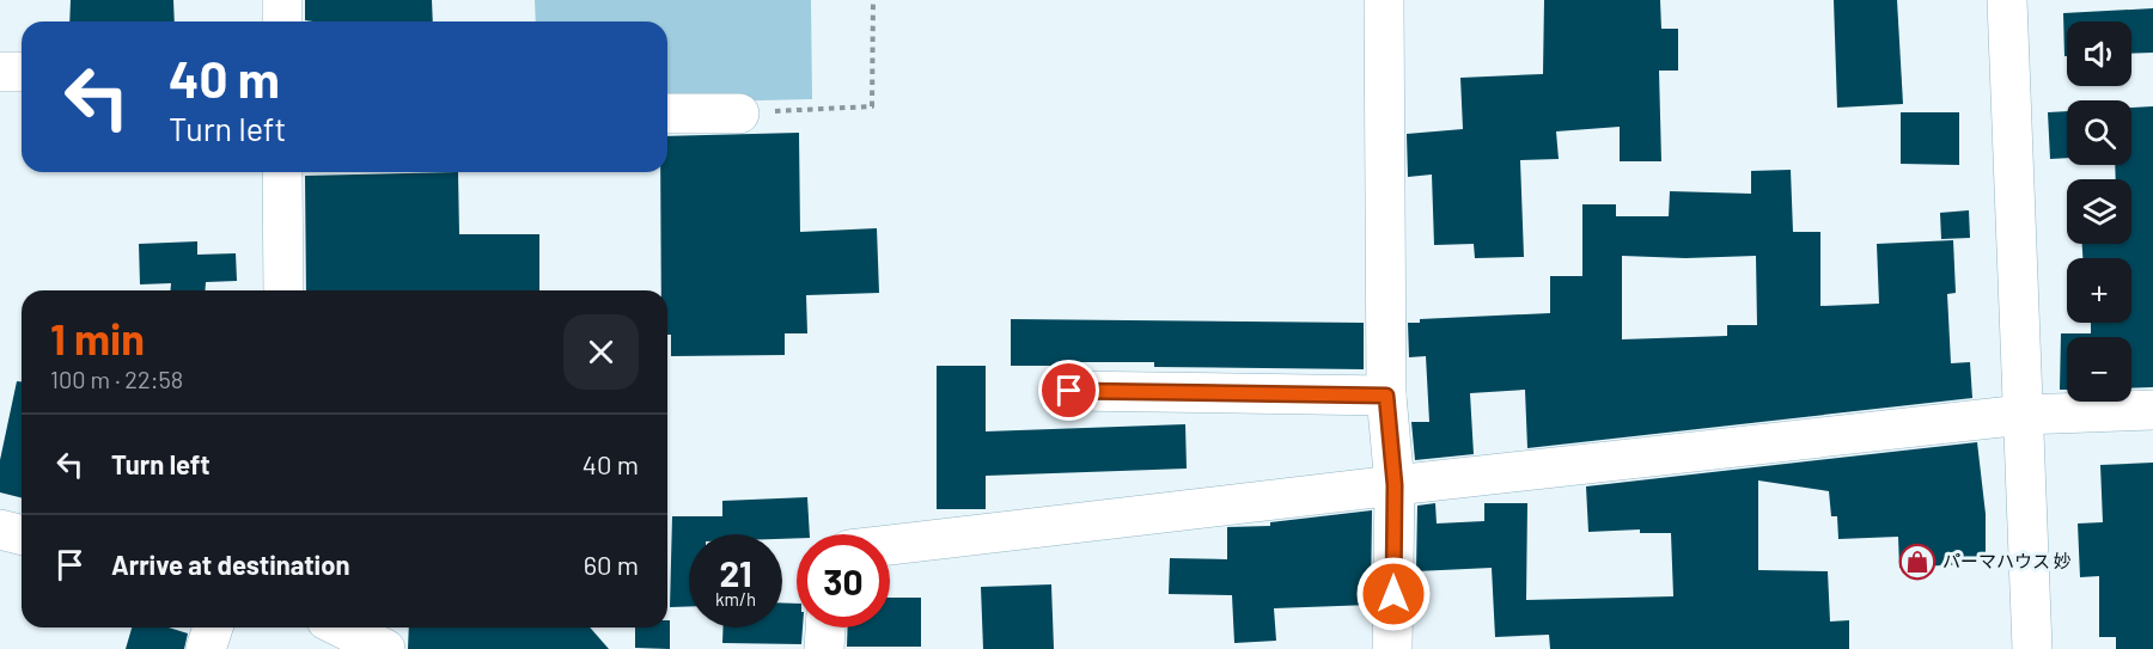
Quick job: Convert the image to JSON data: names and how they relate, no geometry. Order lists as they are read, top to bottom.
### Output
{
  "places": {
    "shop": ["パーマハウス 妙"]
  },
  "page": {
    "map_buttons": ["+", "−"],
    "turn": ["40 m", "Turn left"],
    "heading": ["1 min", "100 m · 22:58"],
    "list": [
      {
        "name": "Turn left",
        "value": "40 m"
      },
      {
        "name": "Arrive at destination",
        "value": "60 m"
      }
    ],
    "speed": "21 km/h",
    "limit": "30"
  }
}
